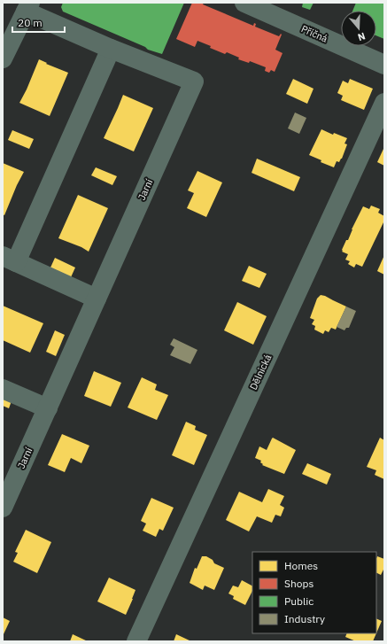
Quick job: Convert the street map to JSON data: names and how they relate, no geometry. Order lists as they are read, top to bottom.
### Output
{
  "streets": {
    "street": ["Příčná", "Jarní", "Dělnická"]
  },
  "legend": [
    "Homes",
    "Shops",
    "Public",
    "Industry"
  ],
  "scale_bar": "20 m",
  "north": "bottom"
}
